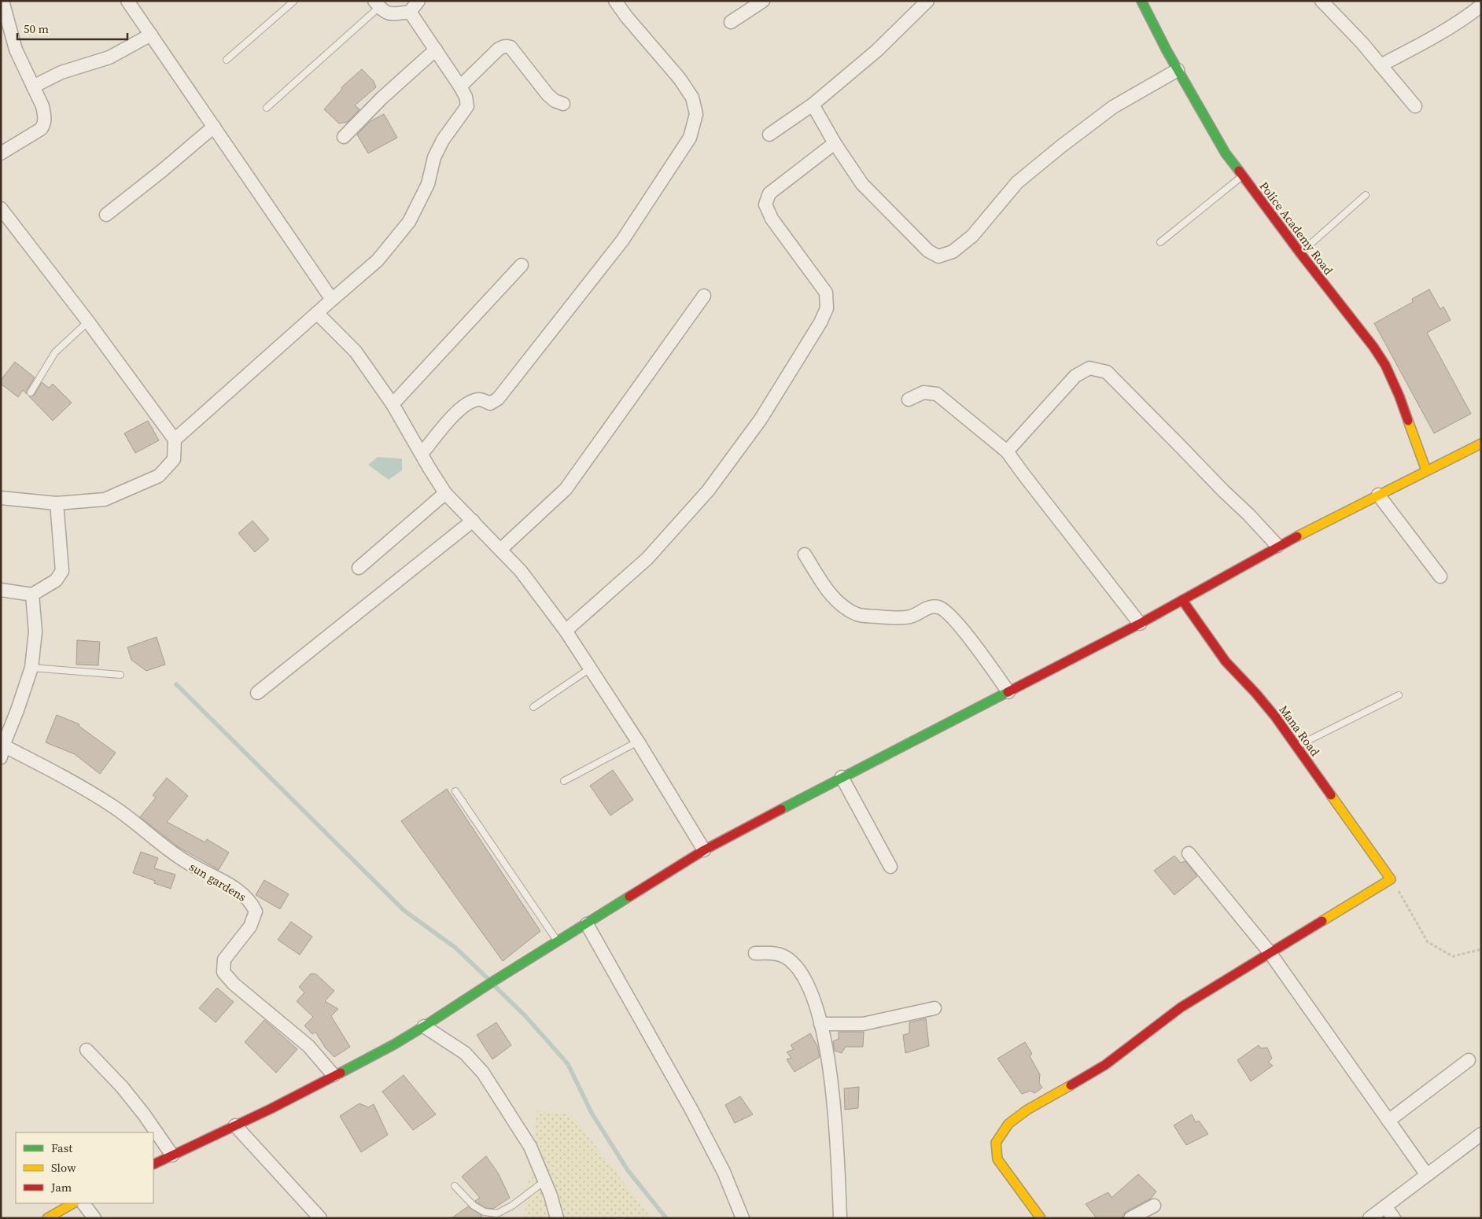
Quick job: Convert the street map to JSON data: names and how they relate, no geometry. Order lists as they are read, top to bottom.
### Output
{
  "streets": {
    "main road": ["Police Academy Road", "Mana Road"],
    "street": ["sun gardens"]
  },
  "legend": ["Fast", "Slow", "Jam"],
  "scale_bar": "50 m"
}
